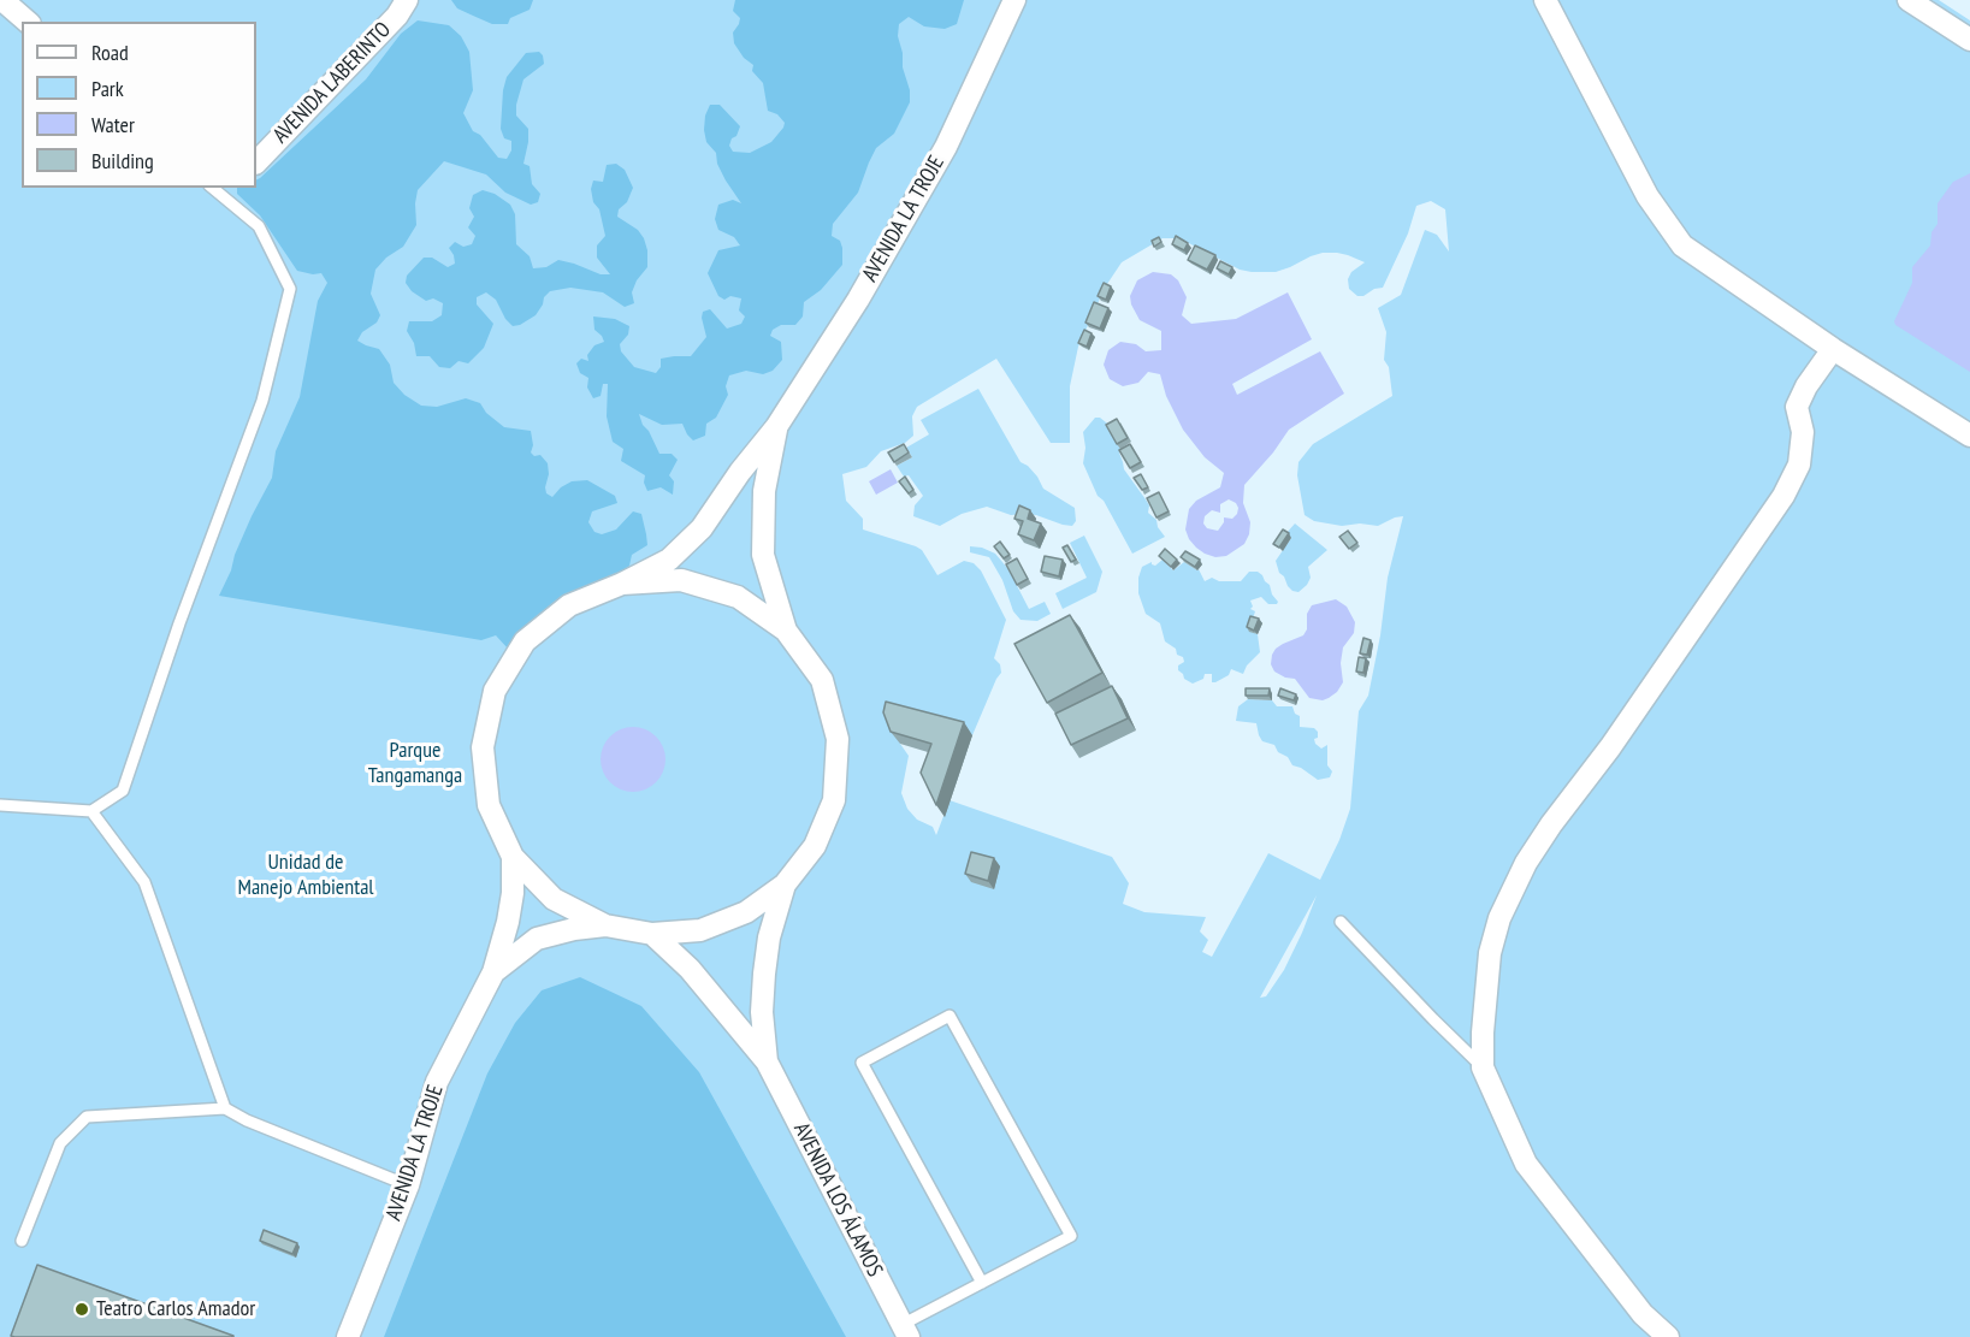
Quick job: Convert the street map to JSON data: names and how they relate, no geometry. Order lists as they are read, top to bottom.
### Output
{
  "streets": {
    "street": ["AVENIDA LABERINTO", "AVENIDA LA TROJE", "AVENIDA LOS ÁLAMOS"]
  },
  "parks": ["Parque Tangamanga", "Unidad de Manejo Ambiental"],
  "places": ["Teatro Carlos Amador"],
  "legend": [
    "Road",
    "Park",
    "Water",
    "Building"
  ]
}
